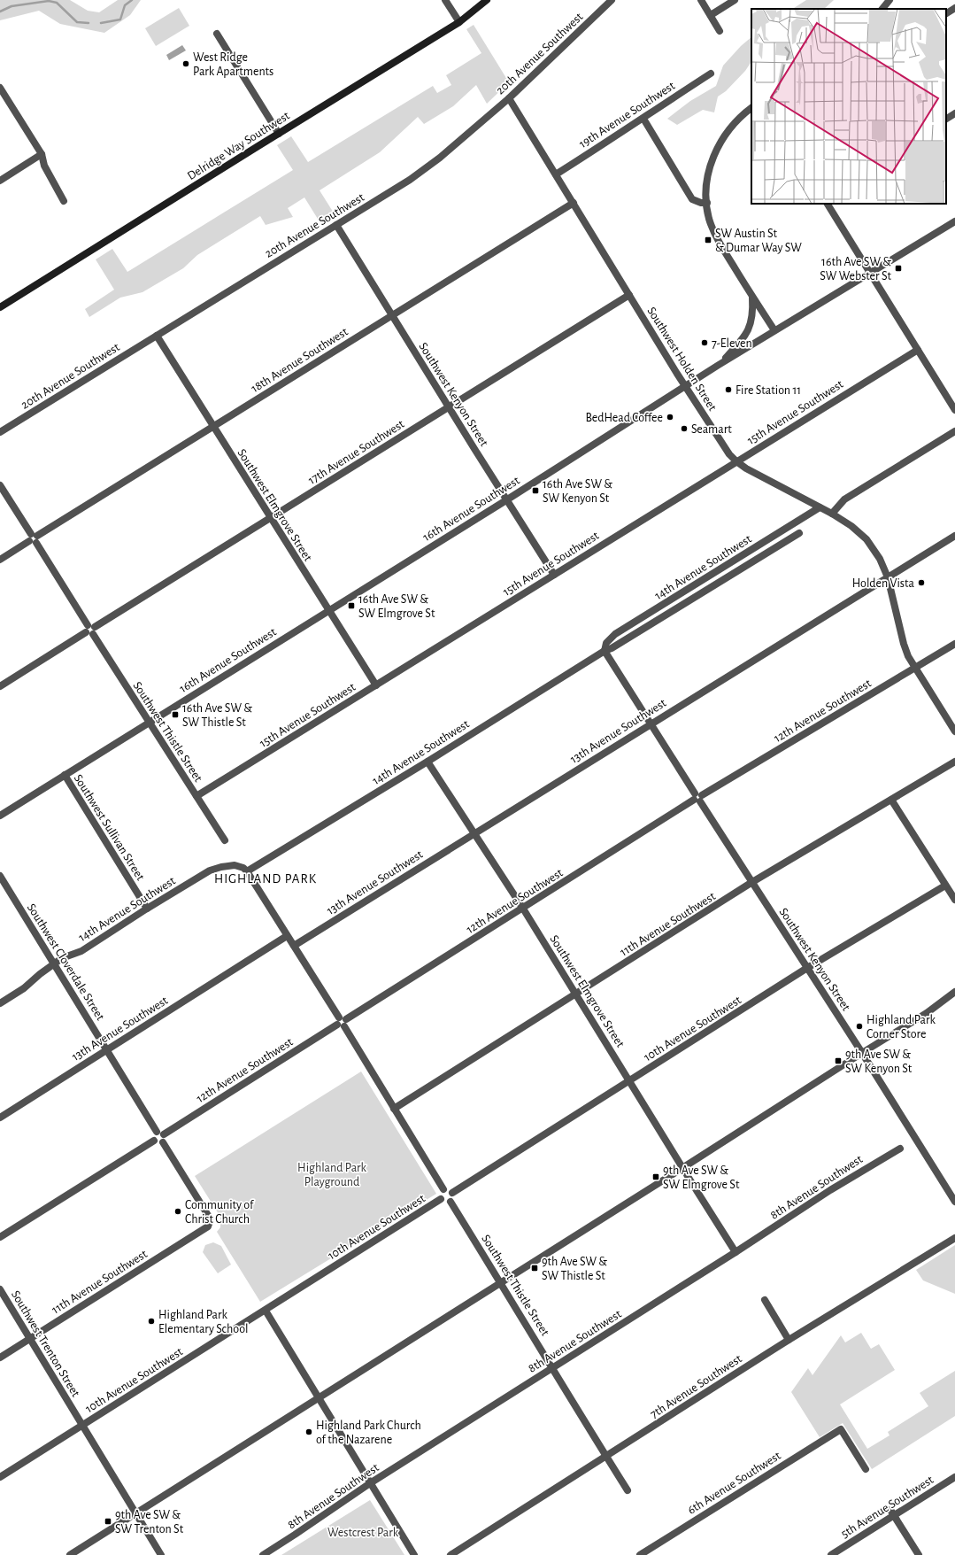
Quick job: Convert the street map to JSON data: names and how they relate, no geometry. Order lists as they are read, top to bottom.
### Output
{
  "streets": {
    "main road": ["Delridge Way Southwest"],
    "street": [
      "20th Avenue Southwest",
      "19th Avenue Southwest",
      "Southwest Holden Street",
      "18th Avenue Southwest",
      "Southwest Kenyon Street",
      "15th Avenue Southwest",
      "17th Avenue Southwest",
      "Southwest Elmgrove Street",
      "16th Avenue Southwest",
      "14th Avenue Southwest",
      "12th Avenue Southwest",
      "13th Avenue Southwest",
      "Southwest Thistle Street",
      "Southwest Sullivan Street",
      "11th Avenue Southwest",
      "Southwest Cloverdale Street",
      "10th Avenue Southwest",
      "8th Avenue Southwest",
      "Southwest Trenton Street",
      "7th Avenue Southwest",
      "6th Avenue Southwest",
      "5th Avenue Southwest"
    ]
  },
  "crossings": [
    ["20th Avenue Southwest", "Southwest Holden Street"],
    ["20th Avenue Southwest", "Southwest Kenyon Street"],
    ["20th Avenue Southwest", "Southwest Elmgrove Street"],
    ["19th Avenue Southwest", "Southwest Holden Street"],
    ["Southwest Holden Street", "18th Avenue Southwest"],
    ["Southwest Holden Street", "15th Avenue Southwest"],
    ["Southwest Holden Street", "17th Avenue Southwest"],
    ["Southwest Holden Street", "16th Avenue Southwest"],
    ["Southwest Holden Street", "14th Avenue Southwest"],
    ["Southwest Holden Street", "12th Avenue Southwest"],
    ["Southwest Holden Street", "13th Avenue Southwest"],
    ["18th Avenue Southwest", "Southwest Kenyon Street"],
    ["18th Avenue Southwest", "Southwest Elmgrove Street"],
    ["18th Avenue Southwest", "Southwest Thistle Street"],
    ["Southwest Kenyon Street", "15th Avenue Southwest"],
    ["Southwest Kenyon Street", "17th Avenue Southwest"],
    ["Southwest Kenyon Street", "16th Avenue Southwest"],
    ["Southwest Kenyon Street", "14th Avenue Southwest"],
    ["Southwest Kenyon Street", "12th Avenue Southwest"],
    ["Southwest Kenyon Street", "13th Avenue Southwest"],
    ["Southwest Kenyon Street", "11th Avenue Southwest"],
    ["Southwest Kenyon Street", "10th Avenue Southwest"],
    ["15th Avenue Southwest", "Southwest Elmgrove Street"],
    ["15th Avenue Southwest", "Southwest Thistle Street"],
    ["17th Avenue Southwest", "Southwest Elmgrove Street"],
    ["17th Avenue Southwest", "Southwest Thistle Street"],
    ["Southwest Elmgrove Street", "16th Avenue Southwest"],
    ["Southwest Elmgrove Street", "14th Avenue Southwest"],
    ["Southwest Elmgrove Street", "12th Avenue Southwest"],
    ["Southwest Elmgrove Street", "13th Avenue Southwest"],
    ["Southwest Elmgrove Street", "11th Avenue Southwest"],
    ["Southwest Elmgrove Street", "10th Avenue Southwest"],
    ["Southwest Elmgrove Street", "8th Avenue Southwest"],
    ["16th Avenue Southwest", "Southwest Thistle Street"],
    ["16th Avenue Southwest", "Southwest Sullivan Street"],
    ["14th Avenue Southwest", "Southwest Sullivan Street"],
    ["14th Avenue Southwest", "Southwest Cloverdale Street"],
    ["12th Avenue Southwest", "11th Avenue Southwest"],
    ["12th Avenue Southwest", "Southwest Cloverdale Street"],
    ["13th Avenue Southwest", "Southwest Cloverdale Street"],
    ["Southwest Thistle Street", "10th Avenue Southwest"],
    ["Southwest Thistle Street", "8th Avenue Southwest"],
    ["Southwest Thistle Street", "7th Avenue Southwest"],
    ["11th Avenue Southwest", "Southwest Cloverdale Street"],
    ["11th Avenue Southwest", "Southwest Trenton Street"],
    ["10th Avenue Southwest", "Southwest Trenton Street"]
  ],
  "districts": ["HIGHLAND PARK"],
  "parks": ["Highland Park Playground", "Westcrest Park"],
  "places": {
    "other": [
      "West Ridge Park Apartments",
      "7-Eleven",
      "Fire Station 11",
      "BedHead Coffee",
      "Seamart",
      "Holden Vista",
      "Highland Park Corner Store",
      "Community of Christ Church",
      "Highland Park Elementary School",
      "Highland Park Church of the Nazarene"
    ],
    "transit": [
      "SW Austin St & Dumar Way SW",
      "16th Ave SW & SW Webster St",
      "16th Ave SW & SW Kenyon St",
      "16th Ave SW & SW Elmgrove St",
      "16th Ave SW & SW Thistle St",
      "9th Ave SW & SW Kenyon St",
      "9th Ave SW & SW Elmgrove St",
      "9th Ave SW & SW Thistle St",
      "9th Ave SW & SW Trenton St"
    ]
  }
}
